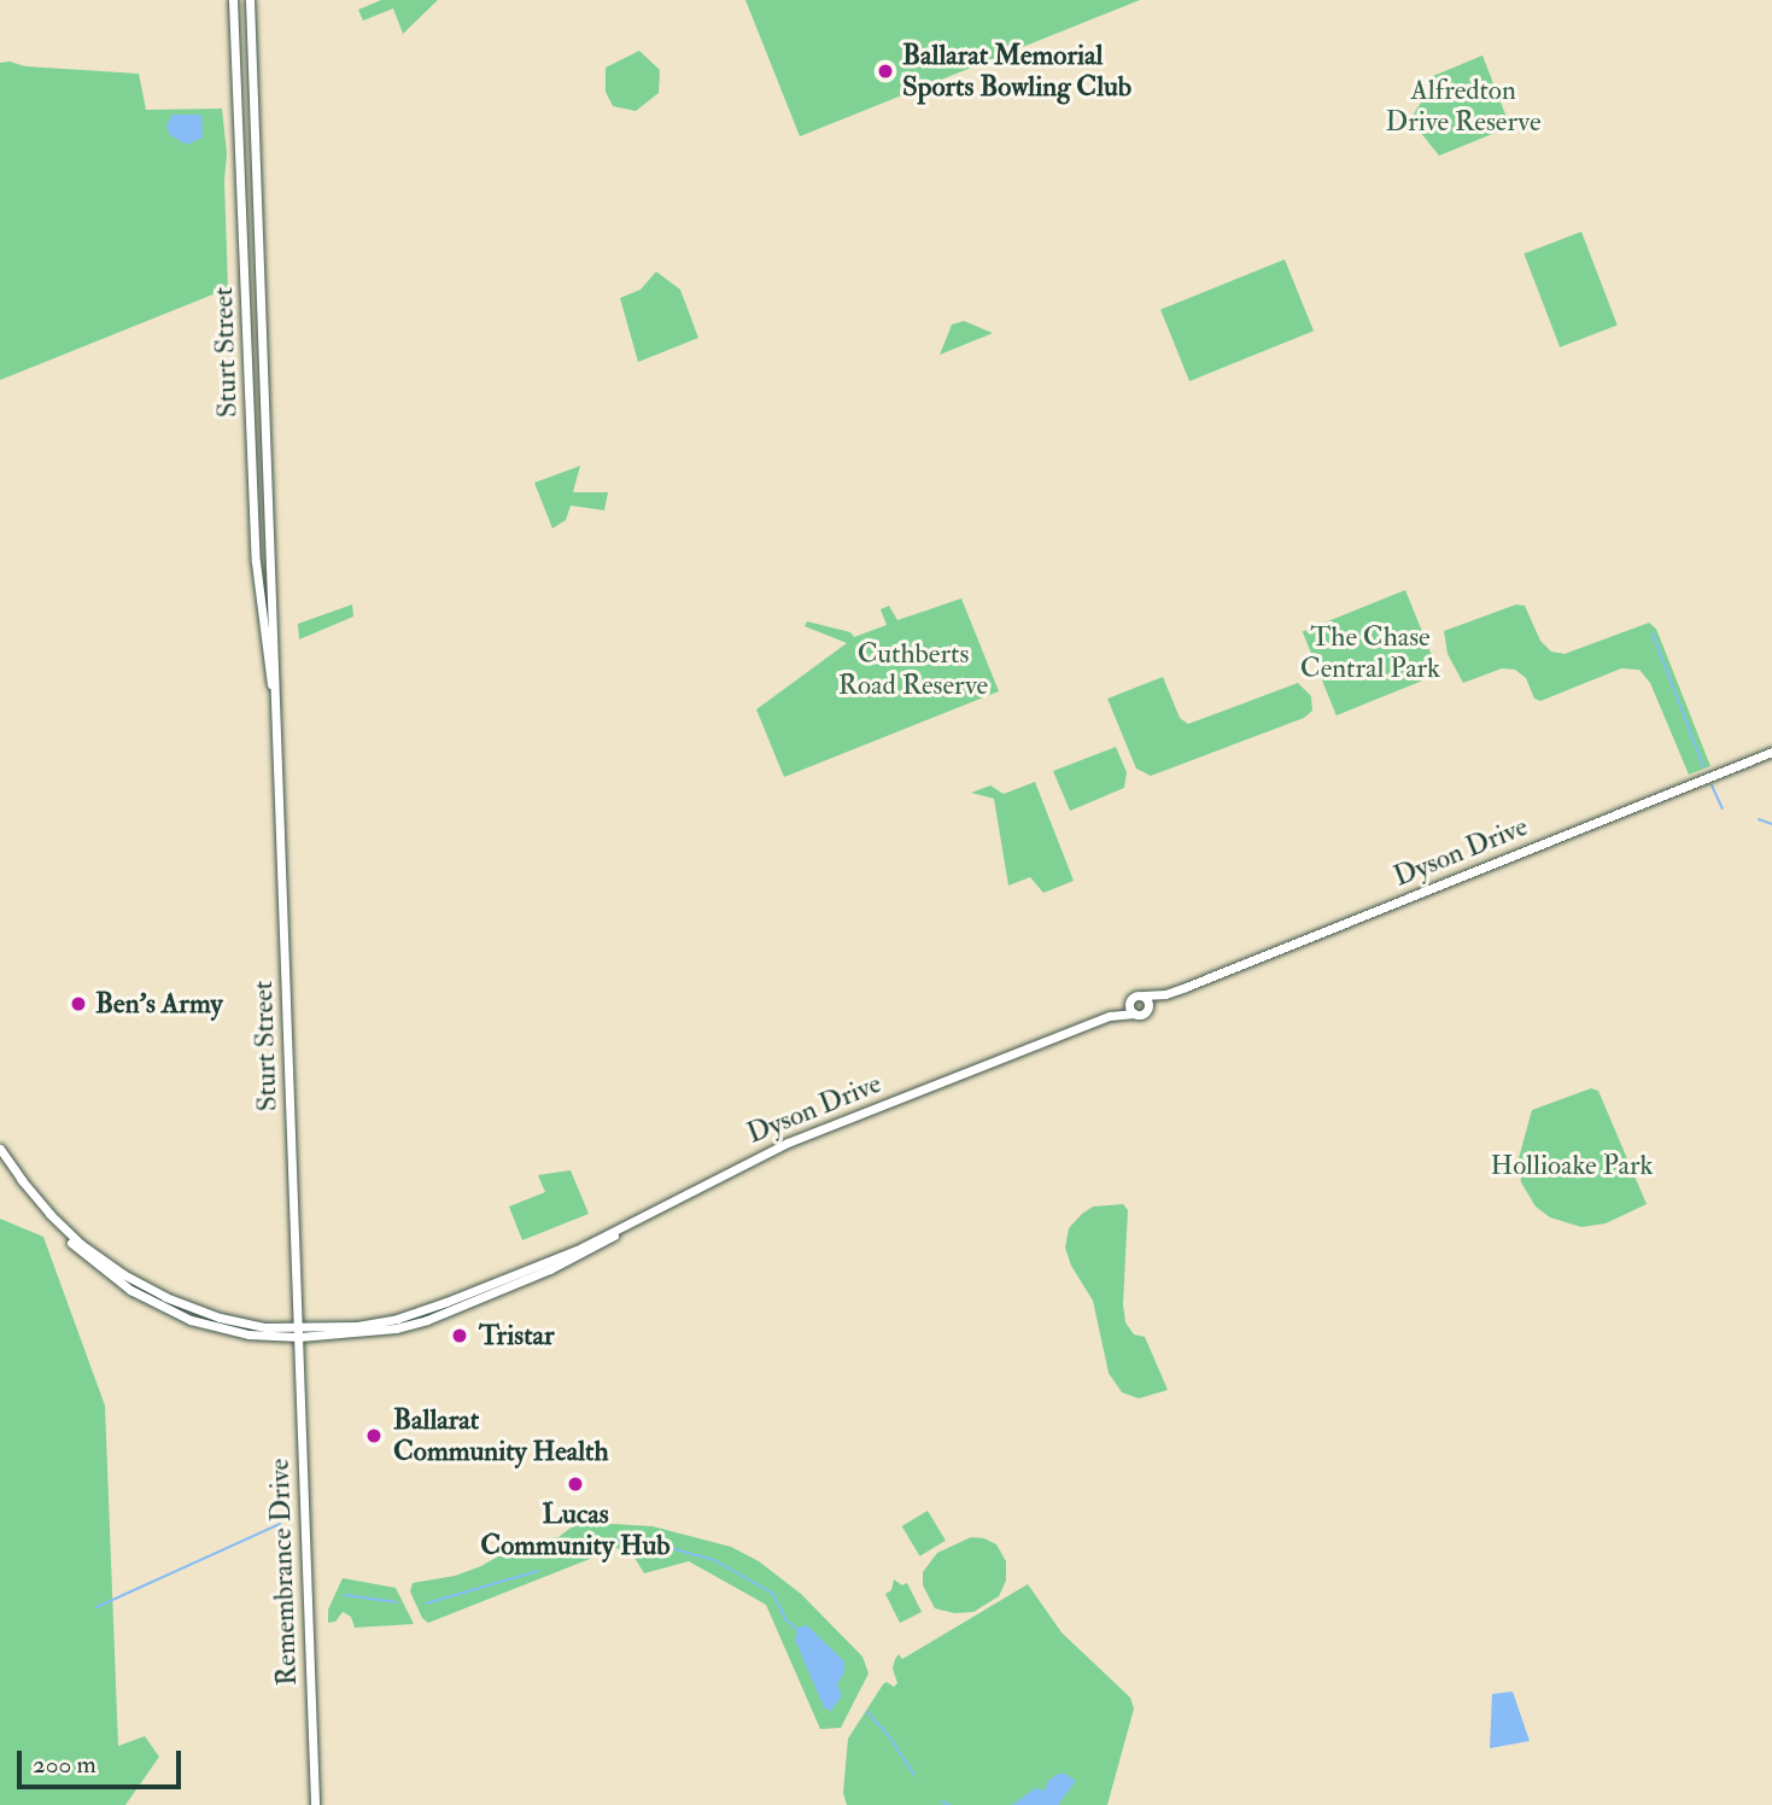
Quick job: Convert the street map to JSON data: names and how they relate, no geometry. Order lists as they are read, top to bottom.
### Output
{
  "streets": {
    "main road": ["Sturt Street", "Dyson Drive", "Remembrance Drive"]
  },
  "crossings": [
    ["Sturt Street", "Dyson Drive"],
    ["Sturt Street", "Remembrance Drive"],
    ["Dyson Drive", "Remembrance Drive"]
  ],
  "parks": [
    "Alfredton Drive Reserve",
    "The Chase Central Park",
    "Cuthberts Road Reserve",
    "Hollioake Park"
  ],
  "places": [
    "Ballarat Memorial Sports Bowling Club",
    "Ben's Army",
    "Tristar",
    "Ballarat Community Health",
    "Lucas Community Hub"
  ],
  "scale_bar": "200 m"
}
